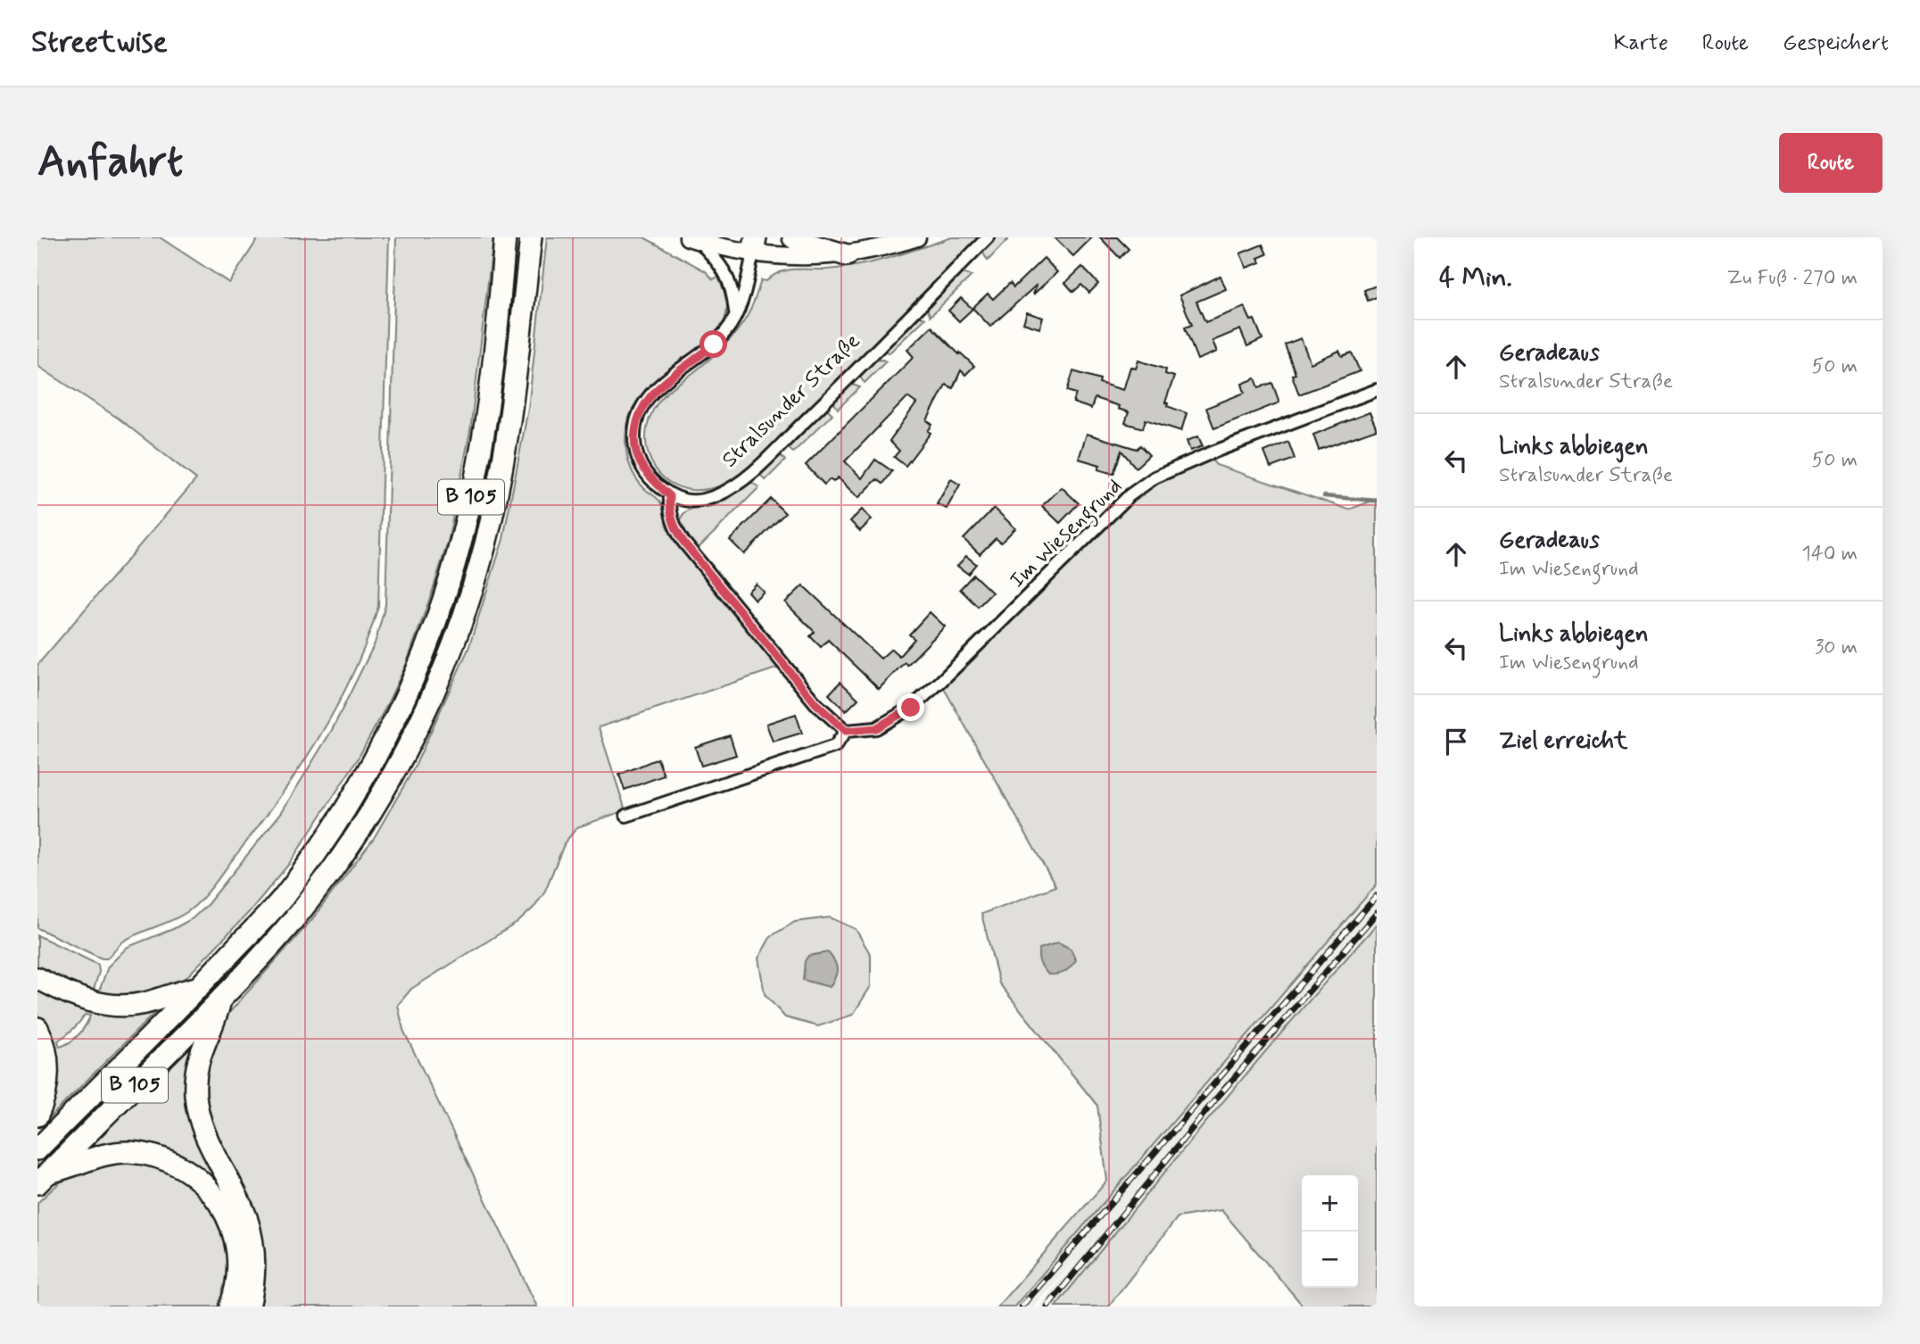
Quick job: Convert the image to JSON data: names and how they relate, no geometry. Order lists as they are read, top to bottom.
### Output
{
  "streets": {
    "highway": ["B 105"],
    "street": ["Stralsunder Straße", "Im Wiesengrund"]
  },
  "page": {
    "header": "Streetwise",
    "nav": ["Karte", "Route", "Gespeichert"],
    "buttons": "Route",
    "title": "Anfahrt",
    "heading": ["4 Min.", "Zu Fuß · 270 m"],
    "list": [
      ["Geradeaus", "Stralsunder Straße", "50 m"],
      ["Links abbiegen", "Stralsunder Straße", "50 m"],
      ["Geradeaus", "Im Wiesengrund", "140 m"],
      ["Links abbiegen", "Im Wiesengrund", "30 m"],
      "Ziel erreicht"
    ],
    "map_buttons": ["+", "−"]
  }
}
